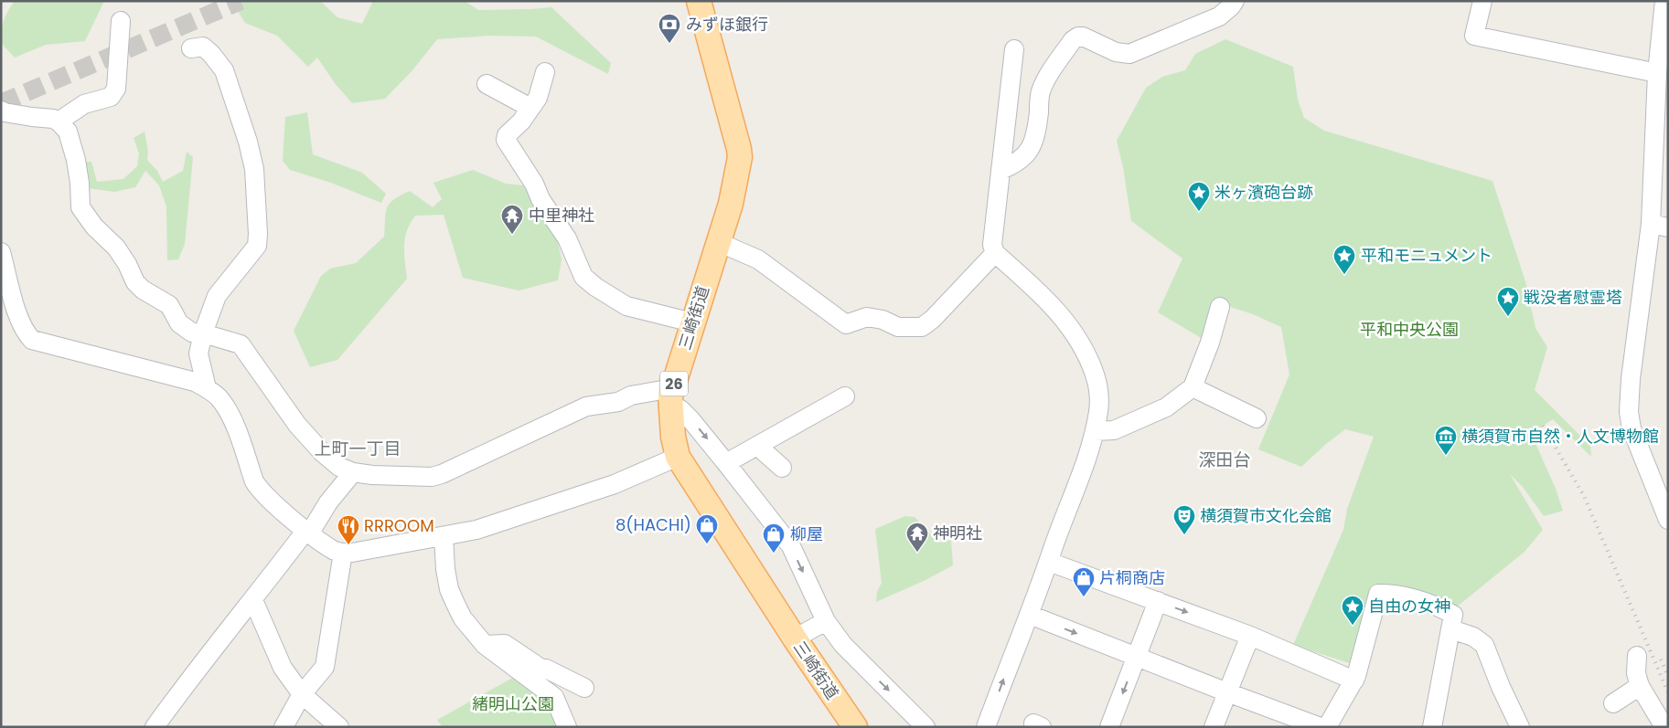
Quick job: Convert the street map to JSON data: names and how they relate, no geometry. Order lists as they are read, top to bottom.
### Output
{
  "streets": {
    "main road": ["三崎街道", "26"]
  },
  "districts": ["上町一丁目", "深田台"],
  "parks": ["平和中央公園", "緒明山公園"],
  "places": {
    "bank": ["みずほ銀行"],
    "place": [
      "米ヶ濱砲台跡",
      "平和モニュメント",
      "戦没者慰霊塔",
      "自由の女神"
    ],
    "temple": ["中里神社", "神明社"],
    "museum": ["横須賀市自然・人文博物館"],
    "theatre": ["横須賀市文化会館"],
    "shop": ["8(HACHI)", "柳屋", "片桐商店"],
    "restaurant": ["RRROOM"]
  }
}
